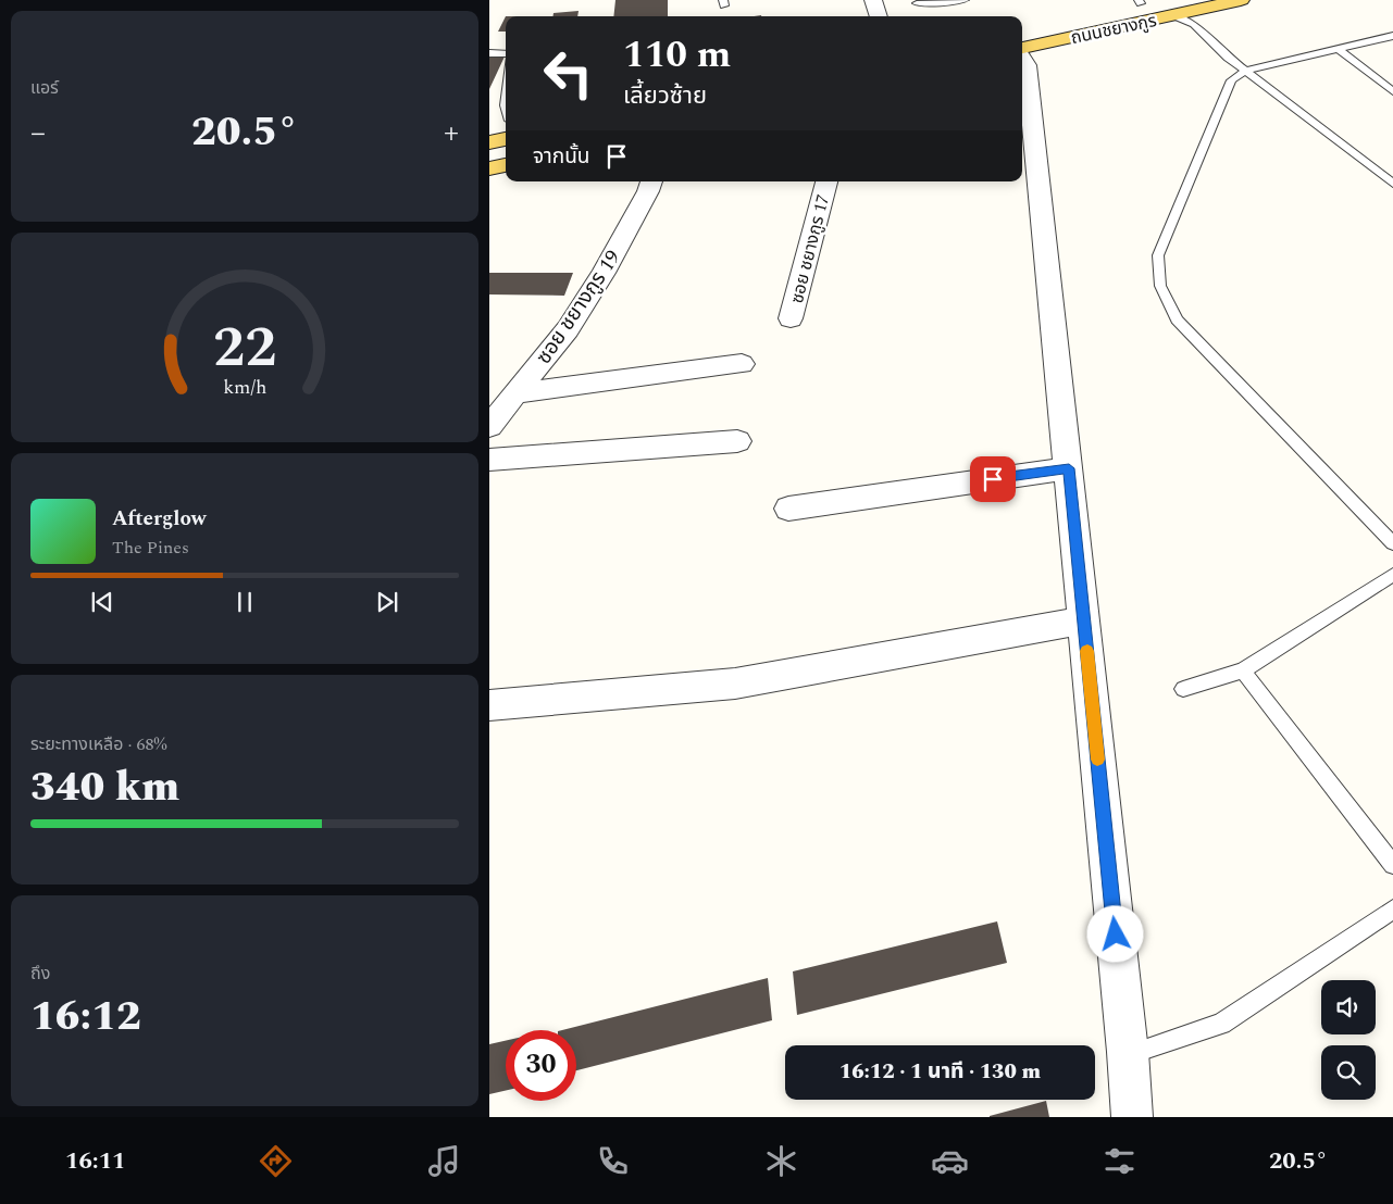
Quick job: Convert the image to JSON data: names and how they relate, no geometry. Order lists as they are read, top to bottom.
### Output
{
  "streets": {
    "main road": ["ถนนชยางกูร"],
    "street": ["ซอย ชยางกูร 17", "ซอย ชยางกูร 19"]
  },
  "page": {
    "tile": [
      "แอร์",
      ["ระยะทางเหลือ · 68%", "340 km"],
      ["ถึง", "16:12"]
    ],
    "turn": ["110 m", "เลี้ยวซ้าย"],
    "heat": ["−", "20.5°", "+"],
    "then": "จากนั้น",
    "song": ["Afterglow", "The Pines"],
    "limit": "30",
    "trip": "16:12 · 1 นาที · 130 m",
    "tabs": ["16:11", "20.5°"],
    "gauge": ["22", "km/h"]
  }
}
